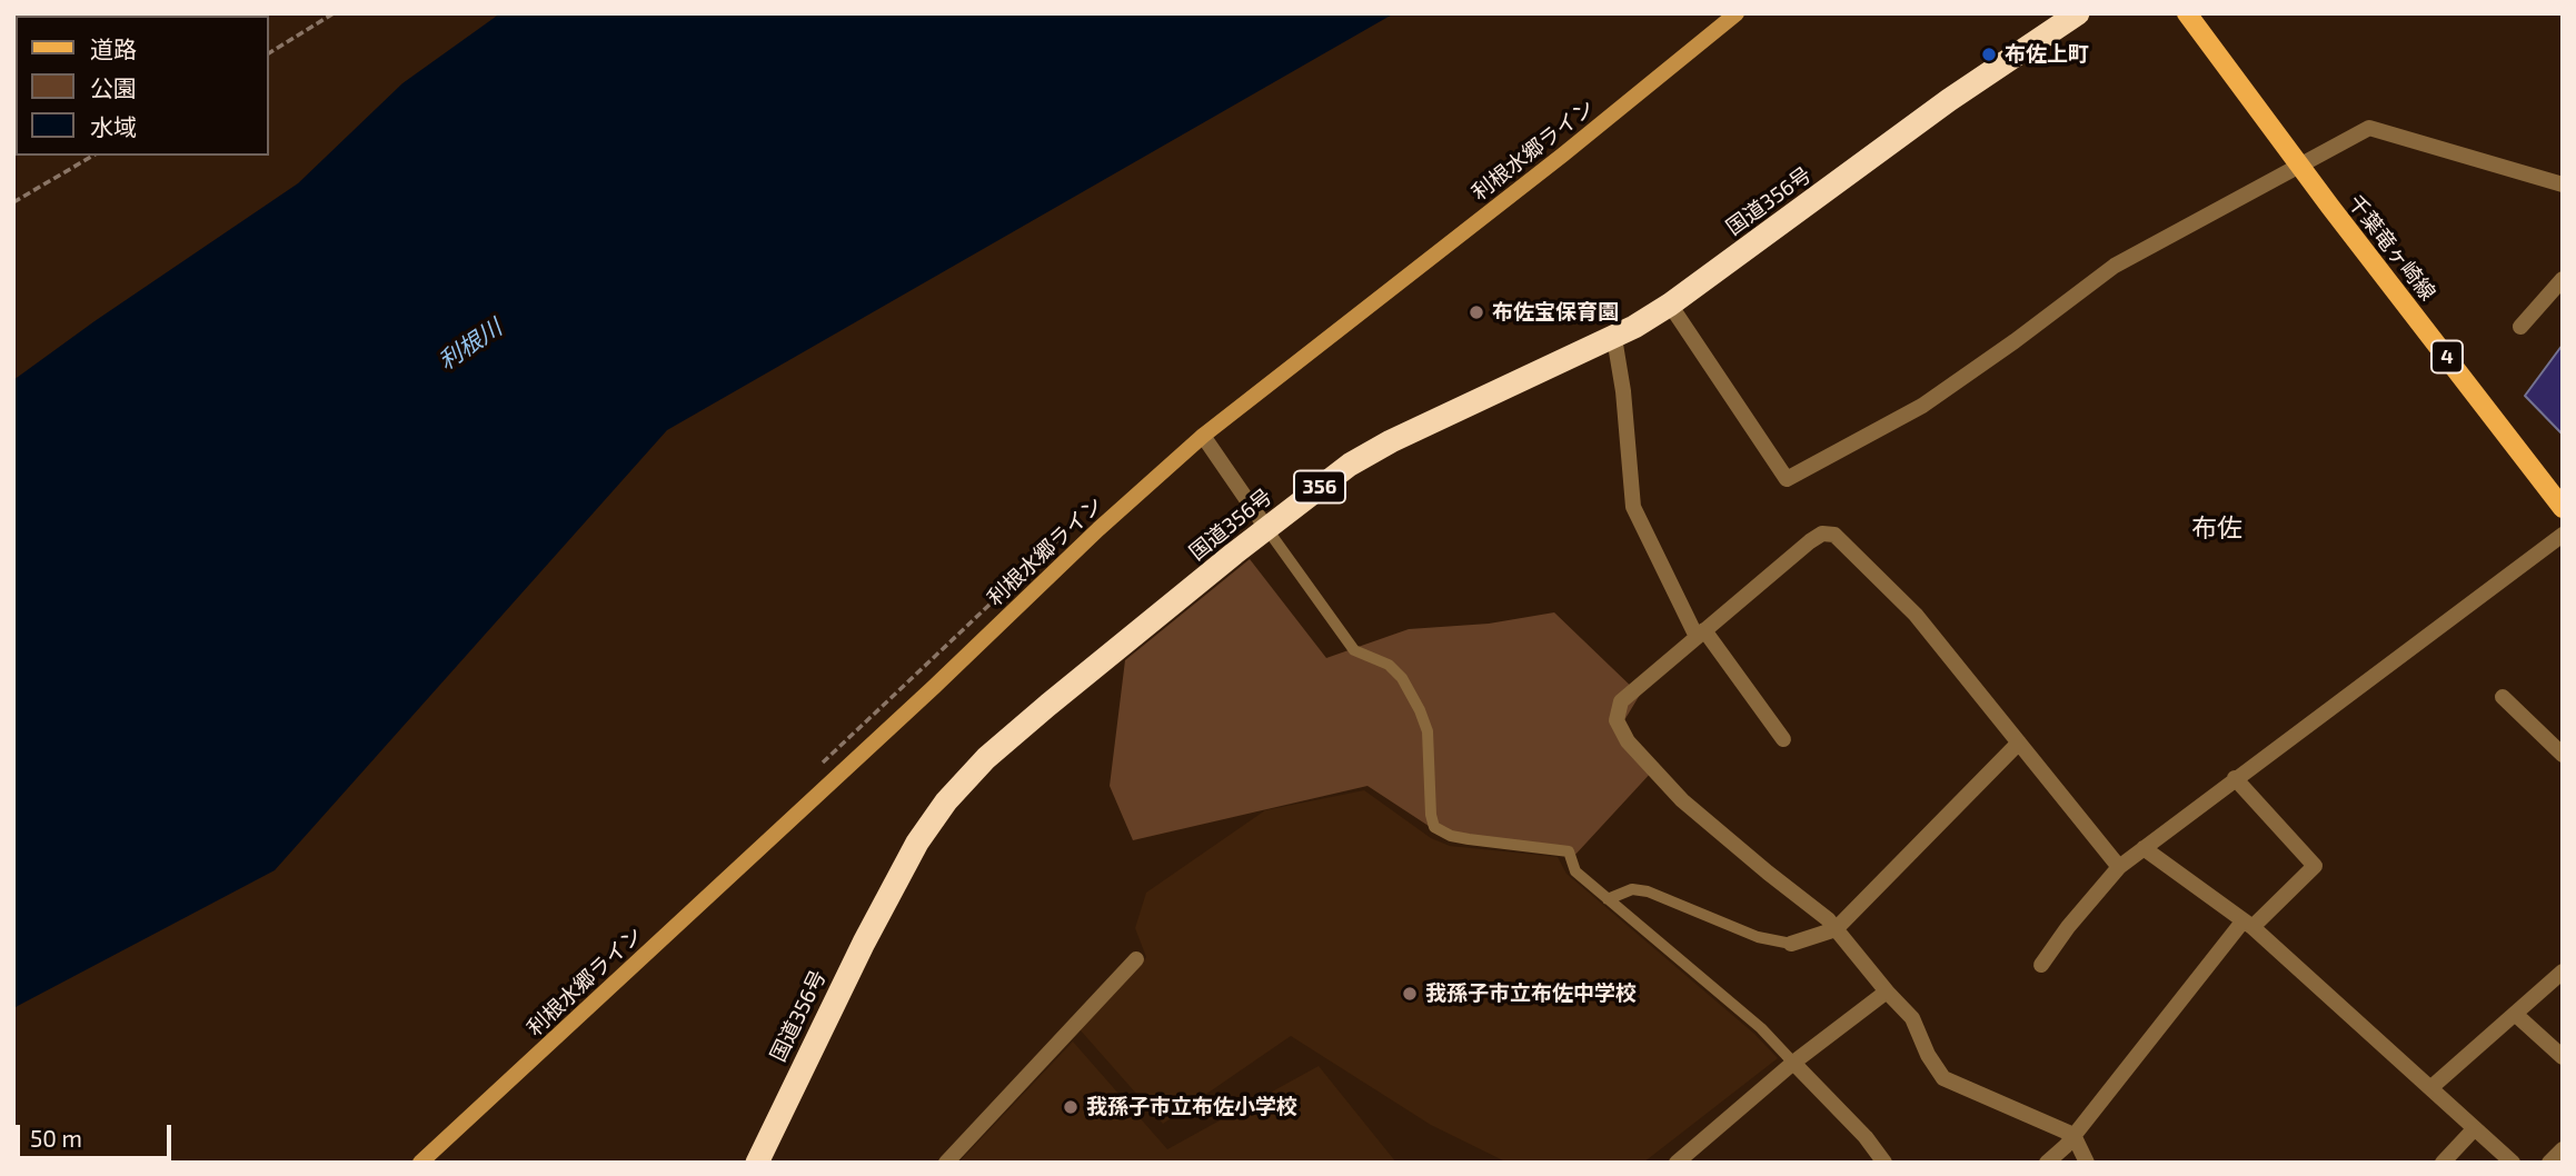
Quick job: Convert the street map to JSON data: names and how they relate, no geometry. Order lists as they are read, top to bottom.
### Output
{
  "streets": {
    "highway": ["国道356号", "356"],
    "main road": ["利根水郷ライン", "千葉竜ヶ崎線", "4"]
  },
  "districts": ["布佐"],
  "water": ["利根川"],
  "places": [
    "布佐上町",
    "布佐宝保育園",
    "我孫子市立布佐中学校",
    "我孫子市立布佐小学校"
  ],
  "legend": ["道路", "公園", "水域"],
  "scale_bar": "50 m"
}
